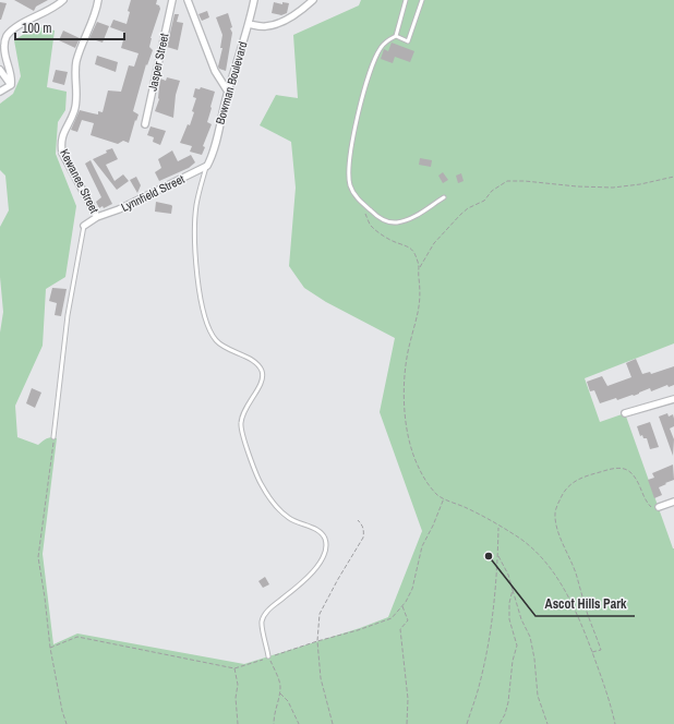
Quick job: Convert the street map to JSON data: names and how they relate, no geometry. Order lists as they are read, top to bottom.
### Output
{
  "streets": {
    "street": [
      "Jasper Street",
      "Bowman Boulevard",
      "Kewanee Street",
      "Lynnfield Street"
    ]
  },
  "crossings": [
    ["Bowman Boulevard", "Lynnfield Street"],
    ["Kewanee Street", "Lynnfield Street"]
  ],
  "places": ["Ascot Hills Park"],
  "scale_bar": "100 m"
}
